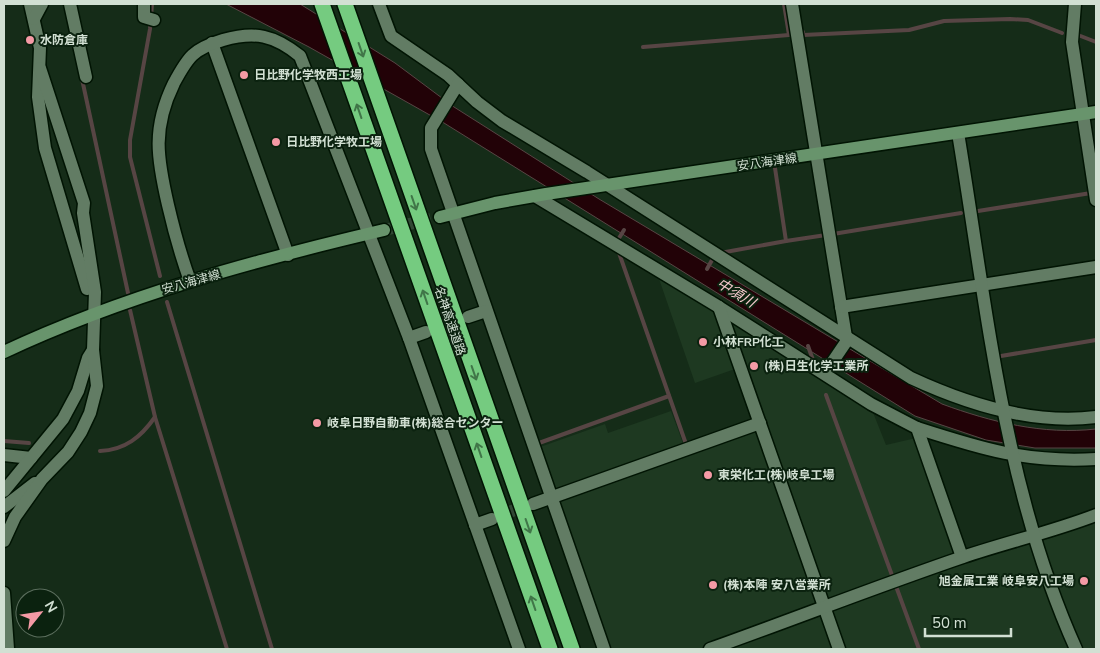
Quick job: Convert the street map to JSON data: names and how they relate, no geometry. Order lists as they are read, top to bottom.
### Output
{
  "streets": {
    "highway": ["名神高速道路"],
    "main road": ["安八海津線"]
  },
  "water": ["中須川"],
  "places": [
    "水防倉庫",
    "日比野化学牧西工場",
    "日比野化学牧工場",
    "小林FRP化工",
    "(株)日生化学工業所",
    "岐阜日野自動車(株)総合センター",
    "東栄化工(株)岐阜工場",
    "旭金属工業 岐阜安八工場",
    "(株)本陣 安八営業所"
  ],
  "scale_bar": "50 m",
  "north": "top right"
}
